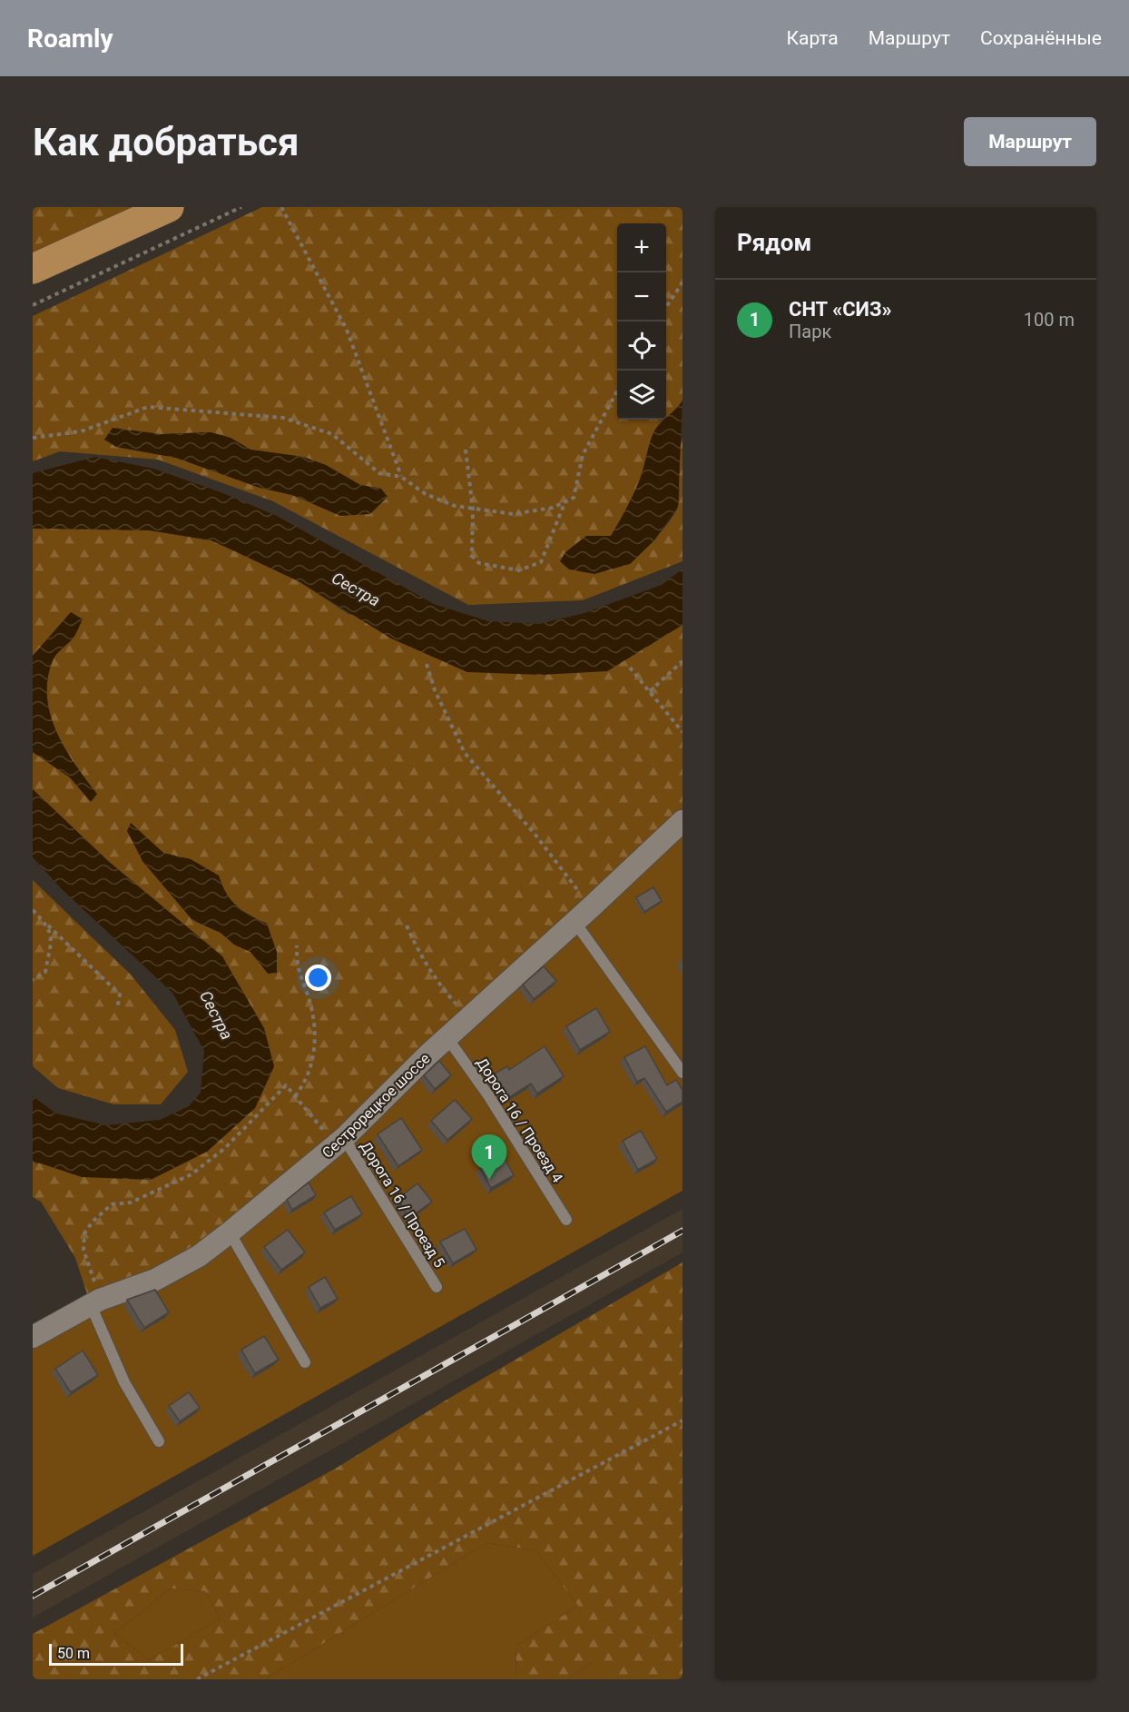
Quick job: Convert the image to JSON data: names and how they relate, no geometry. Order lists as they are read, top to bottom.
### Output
{
  "streets": {
    "street": ["Сестрорецкое шоссе"],
    "lane": ["Дорога 16 / Проезд 4", "Дорога 16 / Проезд 5"]
  },
  "crossings": [
    ["Сестрорецкое шоссе", "Дорога 16 / Проезд 4"],
    ["Сестрорецкое шоссе", "Дорога 16 / Проезд 5"]
  ],
  "water": ["Сестра"],
  "scale_bar": "50 m",
  "page": {
    "header": "Roamly",
    "nav": ["Карта", "Маршрут", "Сохранённые"],
    "buttons": "Маршрут",
    "title": "Как добраться",
    "heading": "Рядом",
    "map_buttons": ["+", "−"],
    "list": [
      {
        "mark": "1",
        "name": "СНТ «СИЗ»",
        "note": "Парк",
        "value": "100 m"
      }
    ],
    "pins": "1",
    "scale": "50 m"
  }
}
